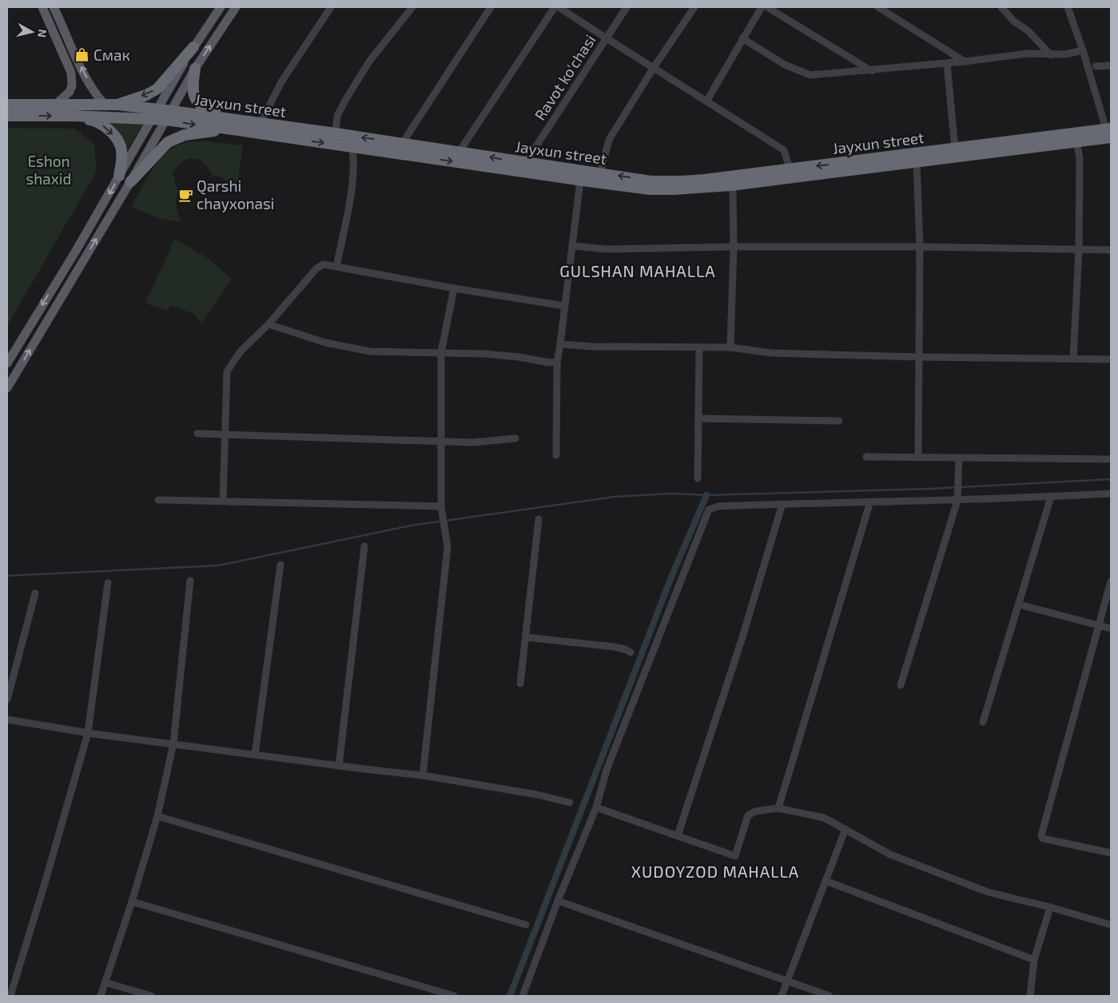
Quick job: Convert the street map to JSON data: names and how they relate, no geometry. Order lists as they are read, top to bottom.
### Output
{
  "streets": {
    "highway": ["Jayxun street"],
    "street": ["Ravot ko'chasi"]
  },
  "crossings": [
    ["Ravot ko'chasi", "Jayxun street"]
  ],
  "districts": ["GULSHAN MAHALLA", "XUDOYZOD MAHALLA"],
  "parks": ["Eshon shaxid"],
  "places": {
    "shop": ["Смак"],
    "cafe": ["Qarshi chayxonasi"]
  },
  "north": "right"
}
